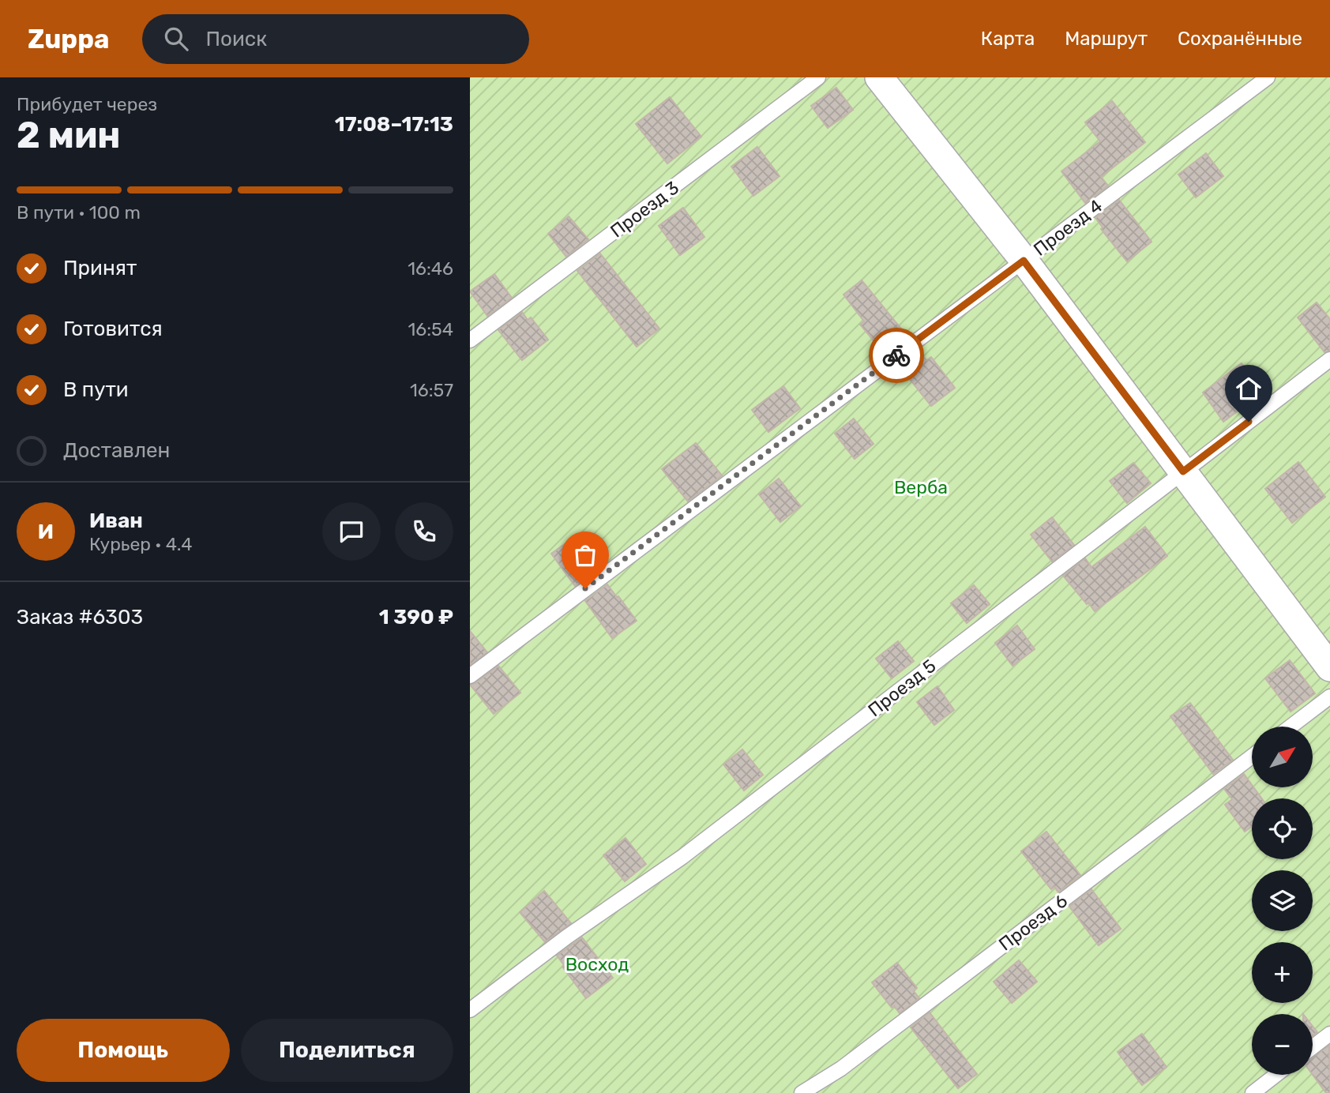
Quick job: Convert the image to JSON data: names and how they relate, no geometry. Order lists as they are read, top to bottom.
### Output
{
  "streets": {
    "lane": [
      "Проезд 3",
      "Проезд 4",
      "Проезд 5",
      "Проезд 6"
    ]
  },
  "parks": ["Верба", "Восход"],
  "north": "top right",
  "page": {
    "header": "Zuppa",
    "search": "Поиск",
    "nav": ["Карта", "Маршрут", "Сохранённые"],
    "heading": ["2 мин", "Прибудет через", "17:08–17:13"],
    "panel": [
      "Иван",
      "Курьер · 4.4",
      "Заказ #6303",
      "1 390 ₽"
    ],
    "bar": "В пути · 100 m",
    "list": [
      ["Принят", "16:46"],
      ["Готовится", "16:54"],
      ["В пути", "16:57"],
      "Доставлен"
    ],
    "round": "И",
    "map_buttons": ["+", "−"],
    "buttons": ["Помощь", "Поделиться"]
  }
}
